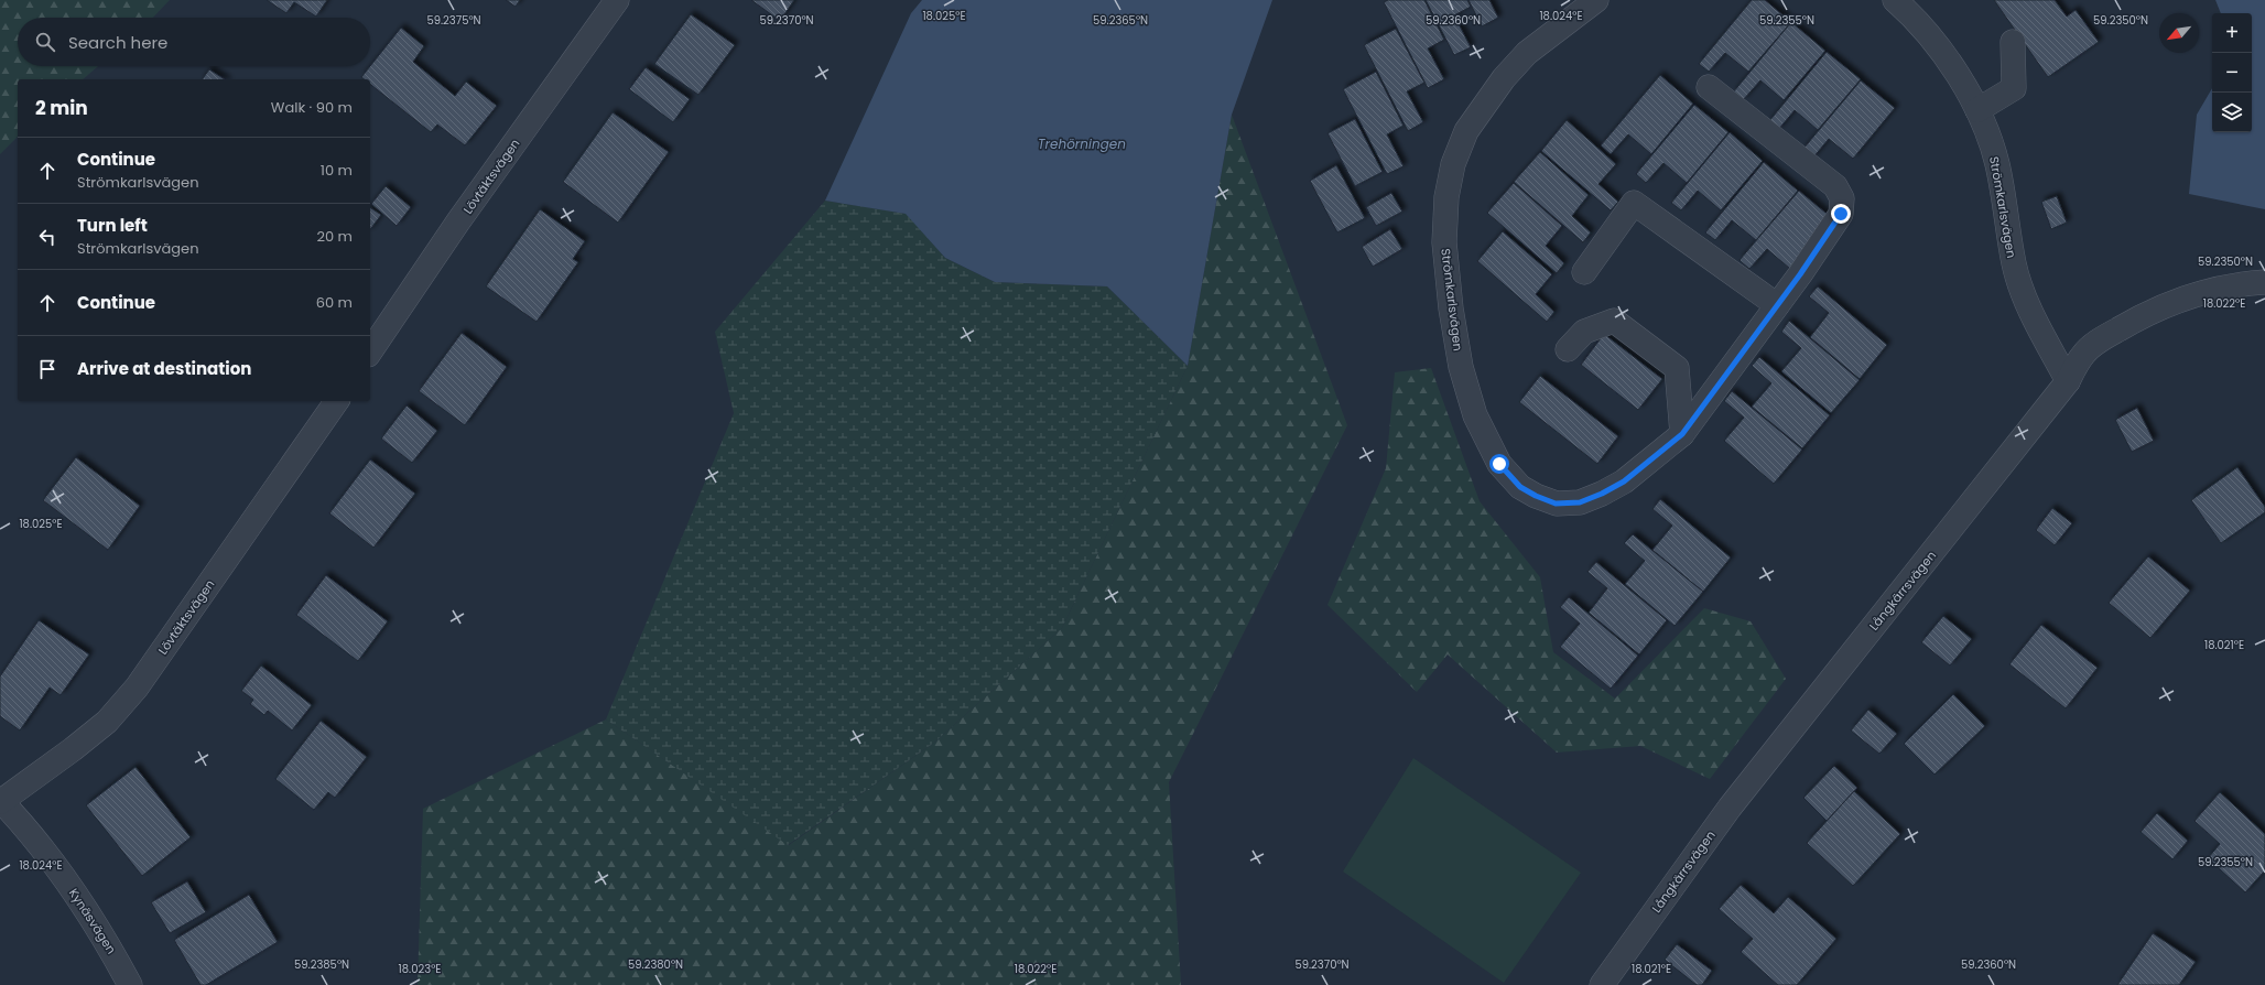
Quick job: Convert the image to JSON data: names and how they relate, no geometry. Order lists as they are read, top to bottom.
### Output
{
  "streets": {
    "street": [
      "Lövtäktsvägen",
      "Strömkarlsvägen",
      "Långkärrsvägen",
      "Kynäsvägen"
    ]
  },
  "crossings": [
    ["Lövtäktsvägen", "Kynäsvägen"],
    ["Strömkarlsvägen", "Långkärrsvägen"]
  ],
  "water": ["Trehörningen"],
  "north": "bottom left",
  "page": {
    "map_buttons": ["+", "−"],
    "search": "Search here",
    "heading": ["2 min", "Walk · 90 m"],
    "list": [
      ["Continue", "Strömkarlsvägen", "10 m"],
      ["Turn left", "Strömkarlsvägen", "20 m"],
      ["Continue", "60 m"],
      "Arrive at destination"
    ]
  },
  "coordinates": [
    "18.025°E",
    "18.024°E",
    "59.2375°N",
    "59.2370°N",
    "59.2365°N",
    "59.2360°N",
    "59.2355°N",
    "59.2350°N",
    "18.022°E",
    "18.021°E",
    "59.2385°N",
    "59.2380°N",
    "18.023°E"
  ]
}
